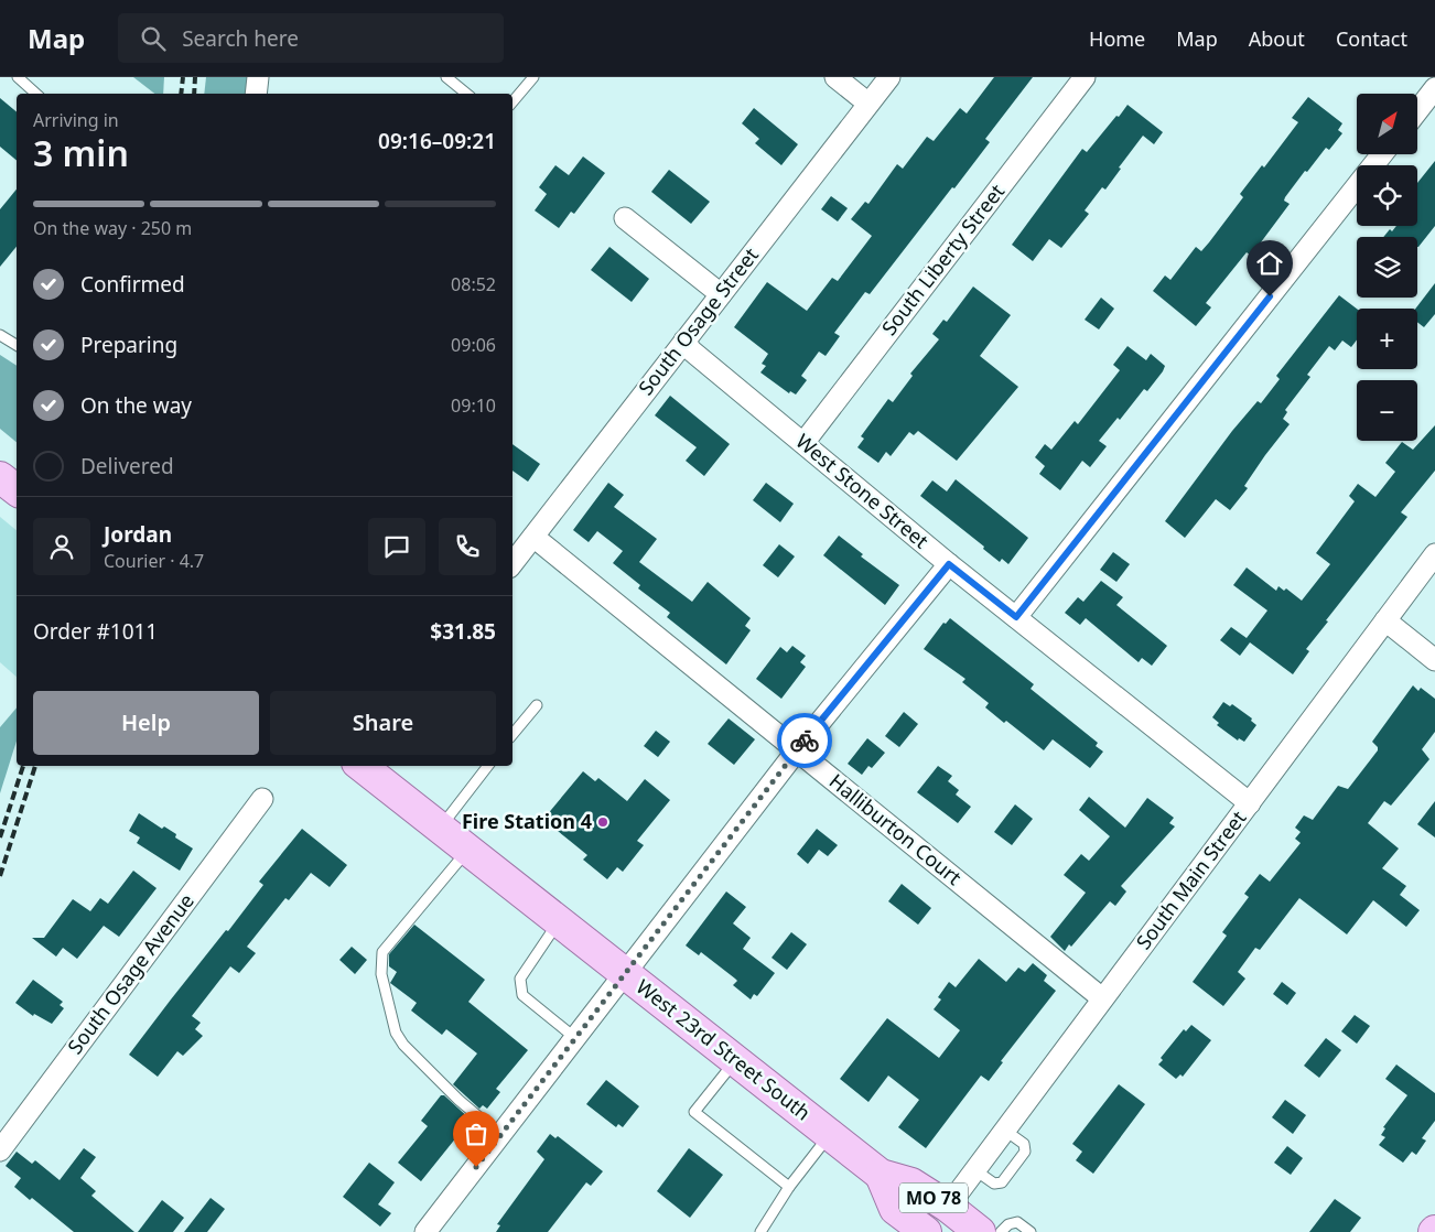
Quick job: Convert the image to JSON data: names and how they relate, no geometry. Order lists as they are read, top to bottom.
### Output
{
  "streets": {
    "main road": ["West 23rd Street South", "MO 78"],
    "street": [
      "South Liberty Street",
      "South Osage Street",
      "West Stone Street",
      "Halliburton Court",
      "South Main Street",
      "South Osage Avenue"
    ]
  },
  "crossings": [
    ["South Liberty Street", "West Stone Street"],
    ["South Osage Street", "West Stone Street"],
    ["South Osage Street", "Halliburton Court"],
    ["West Stone Street", "South Main Street"],
    ["Halliburton Court", "South Main Street"],
    ["South Main Street", "MO 78"],
    ["West 23rd Street South", "MO 78"]
  ],
  "places": ["Fire Station 4"],
  "north": "top right",
  "page": {
    "header": "Map",
    "search": "Search here",
    "nav": [
      "Home",
      "Map",
      "About",
      "Contact"
    ],
    "map_buttons": ["+", "−"],
    "heading": ["3 min", "Arriving in", "09:16–09:21"],
    "panel": [
      "Jordan",
      "Courier · 4.7",
      "Order #1011",
      "$31.85"
    ],
    "bar": "On the way · 250 m",
    "list": [
      ["Confirmed", "08:52"],
      ["Preparing", "09:06"],
      ["On the way", "09:10"],
      "Delivered"
    ],
    "buttons": ["Help", "Share"]
  }
}
